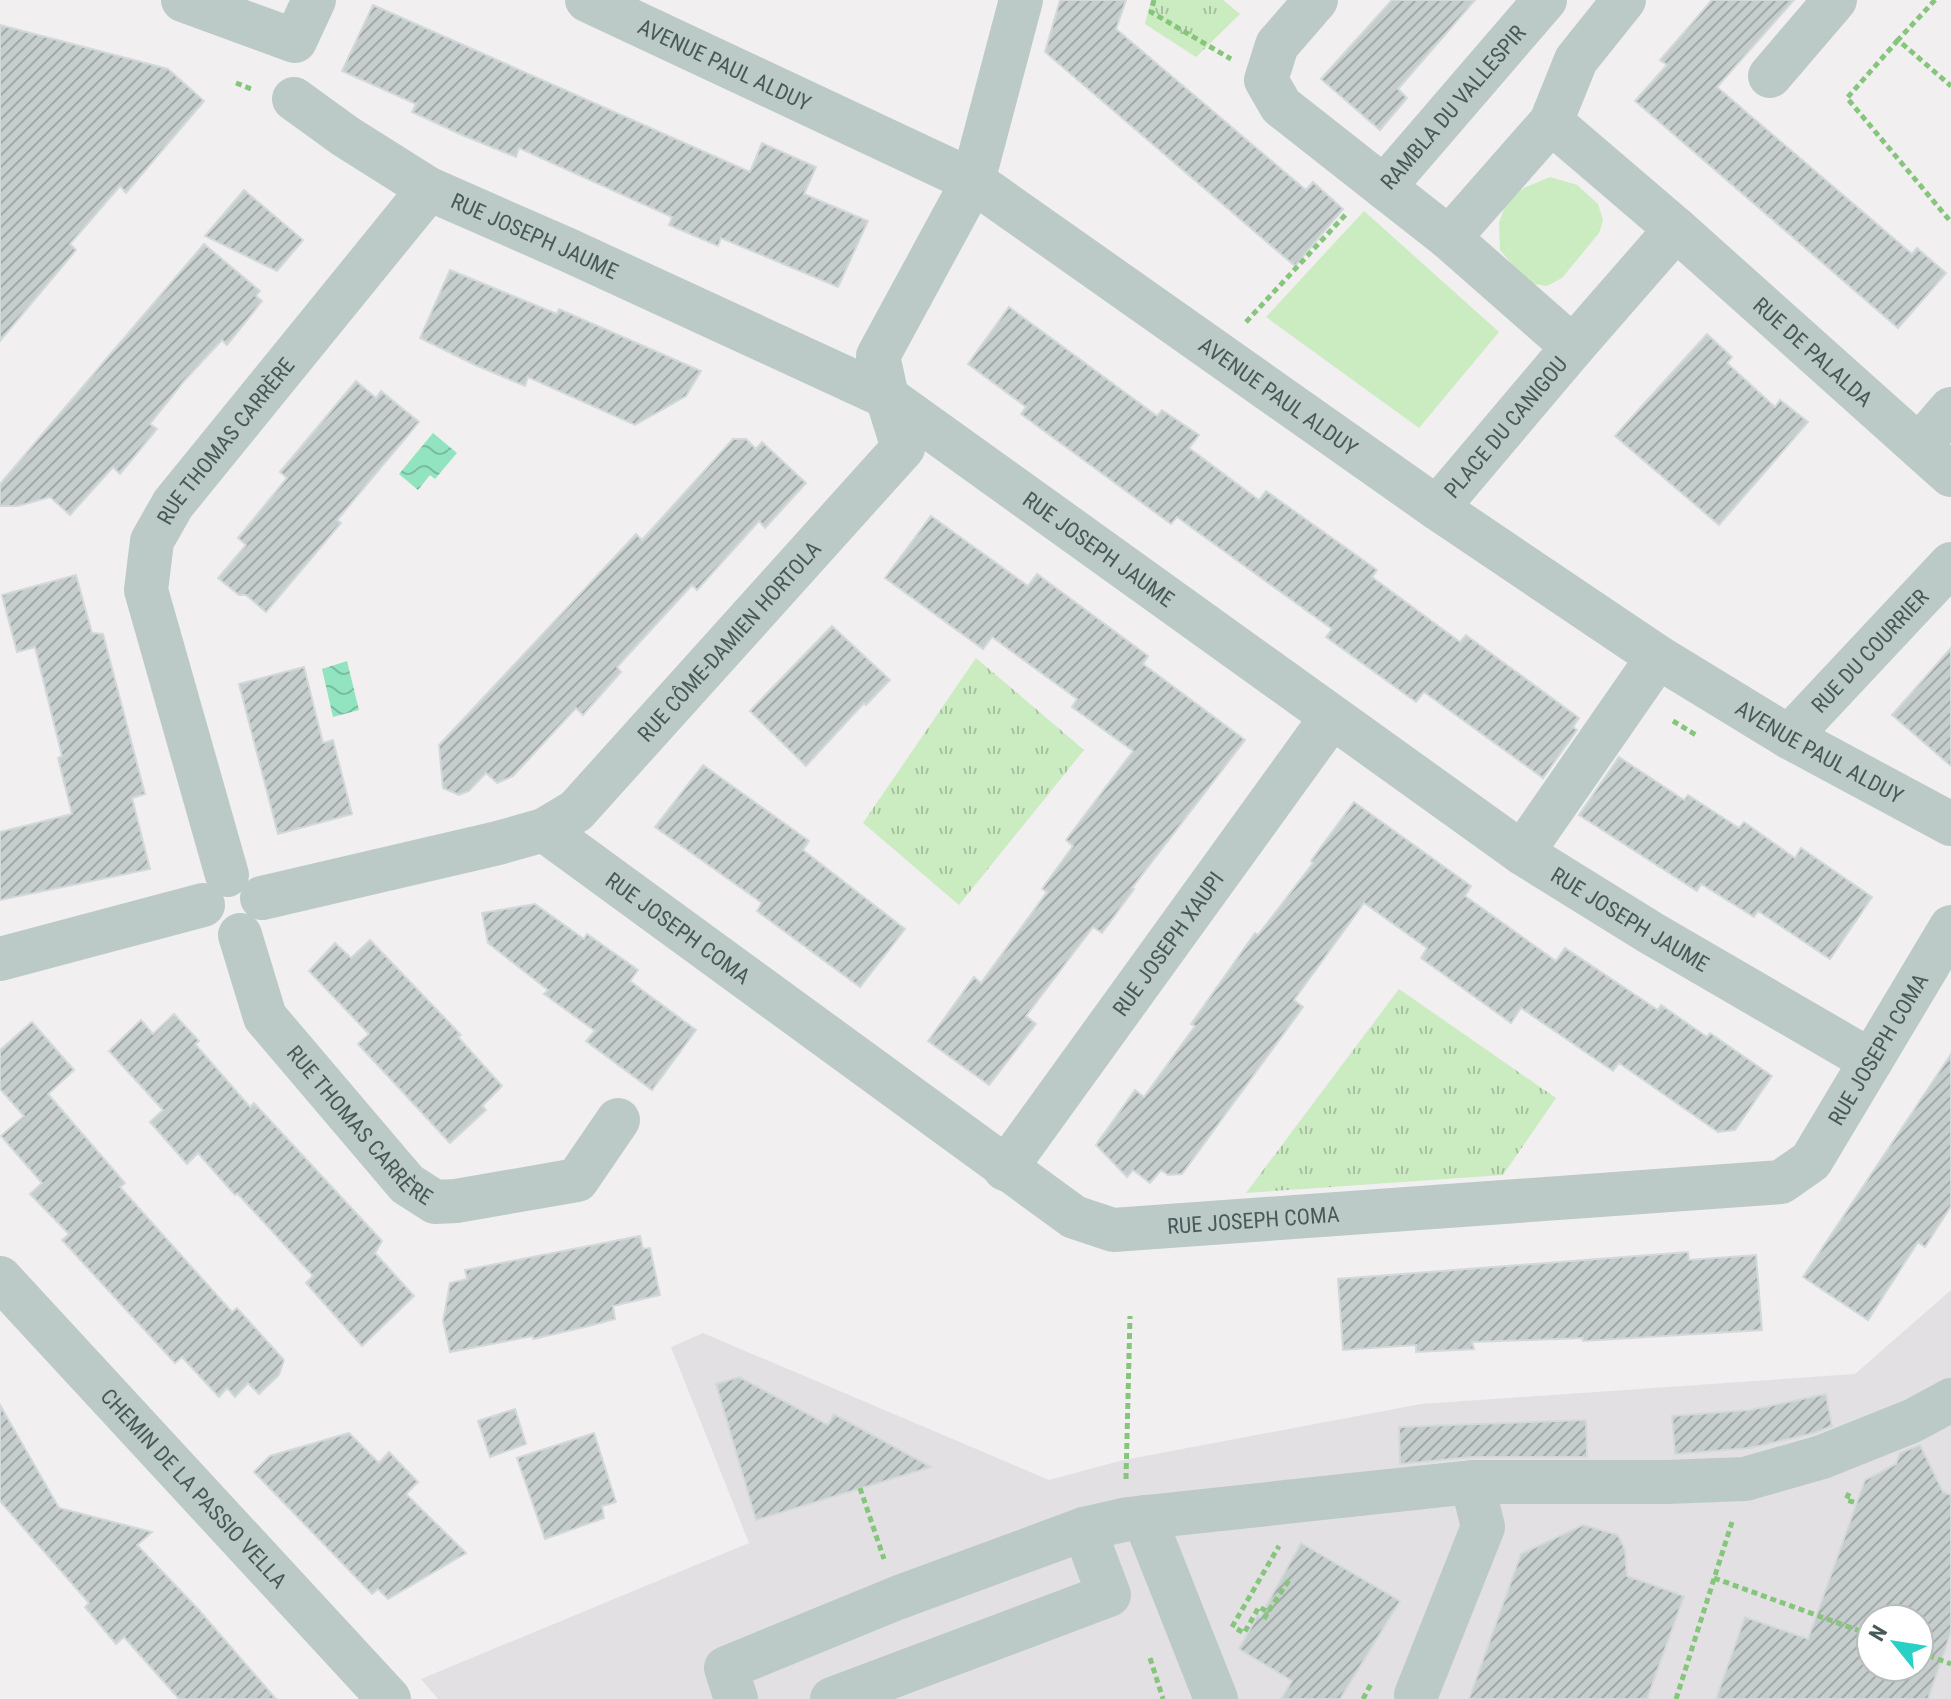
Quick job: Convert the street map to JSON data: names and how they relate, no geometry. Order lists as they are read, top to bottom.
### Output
{
  "streets": {
    "street": [
      "AVENUE PAUL ALDUY",
      "RAMBLA DU VALLESPIR",
      "RUE JOSEPH JAUME",
      "RUE DE PALALDA",
      "PLACE DU CANIGOU",
      "RUE THOMAS CARRÈRE",
      "RUE CÔME-DAMIEN HORTOLA",
      "RUE DU COURRIER",
      "RUE JOSEPH COMA",
      "RUE JOSEPH XAUPI",
      "CHEMIN DE LA PASSIO VELLA"
    ]
  },
  "crossings": [
    ["AVENUE PAUL ALDUY", "PLACE DU CANIGOU"],
    ["AVENUE PAUL ALDUY", "RUE CÔME-DAMIEN HORTOLA"],
    ["AVENUE PAUL ALDUY", "RUE DU COURRIER"],
    ["RAMBLA DU VALLESPIR", "PLACE DU CANIGOU"],
    ["RUE JOSEPH JAUME", "RUE THOMAS CARRÈRE"],
    ["RUE JOSEPH JAUME", "RUE CÔME-DAMIEN HORTOLA"],
    ["RUE JOSEPH JAUME", "RUE JOSEPH COMA"],
    ["RUE JOSEPH JAUME", "RUE JOSEPH XAUPI"],
    ["RUE DE PALALDA", "PLACE DU CANIGOU"],
    ["RUE THOMAS CARRÈRE", "RUE CÔME-DAMIEN HORTOLA"],
    ["RUE CÔME-DAMIEN HORTOLA", "RUE JOSEPH COMA"],
    ["RUE JOSEPH COMA", "RUE JOSEPH XAUPI"]
  ],
  "north": "top left"
}
